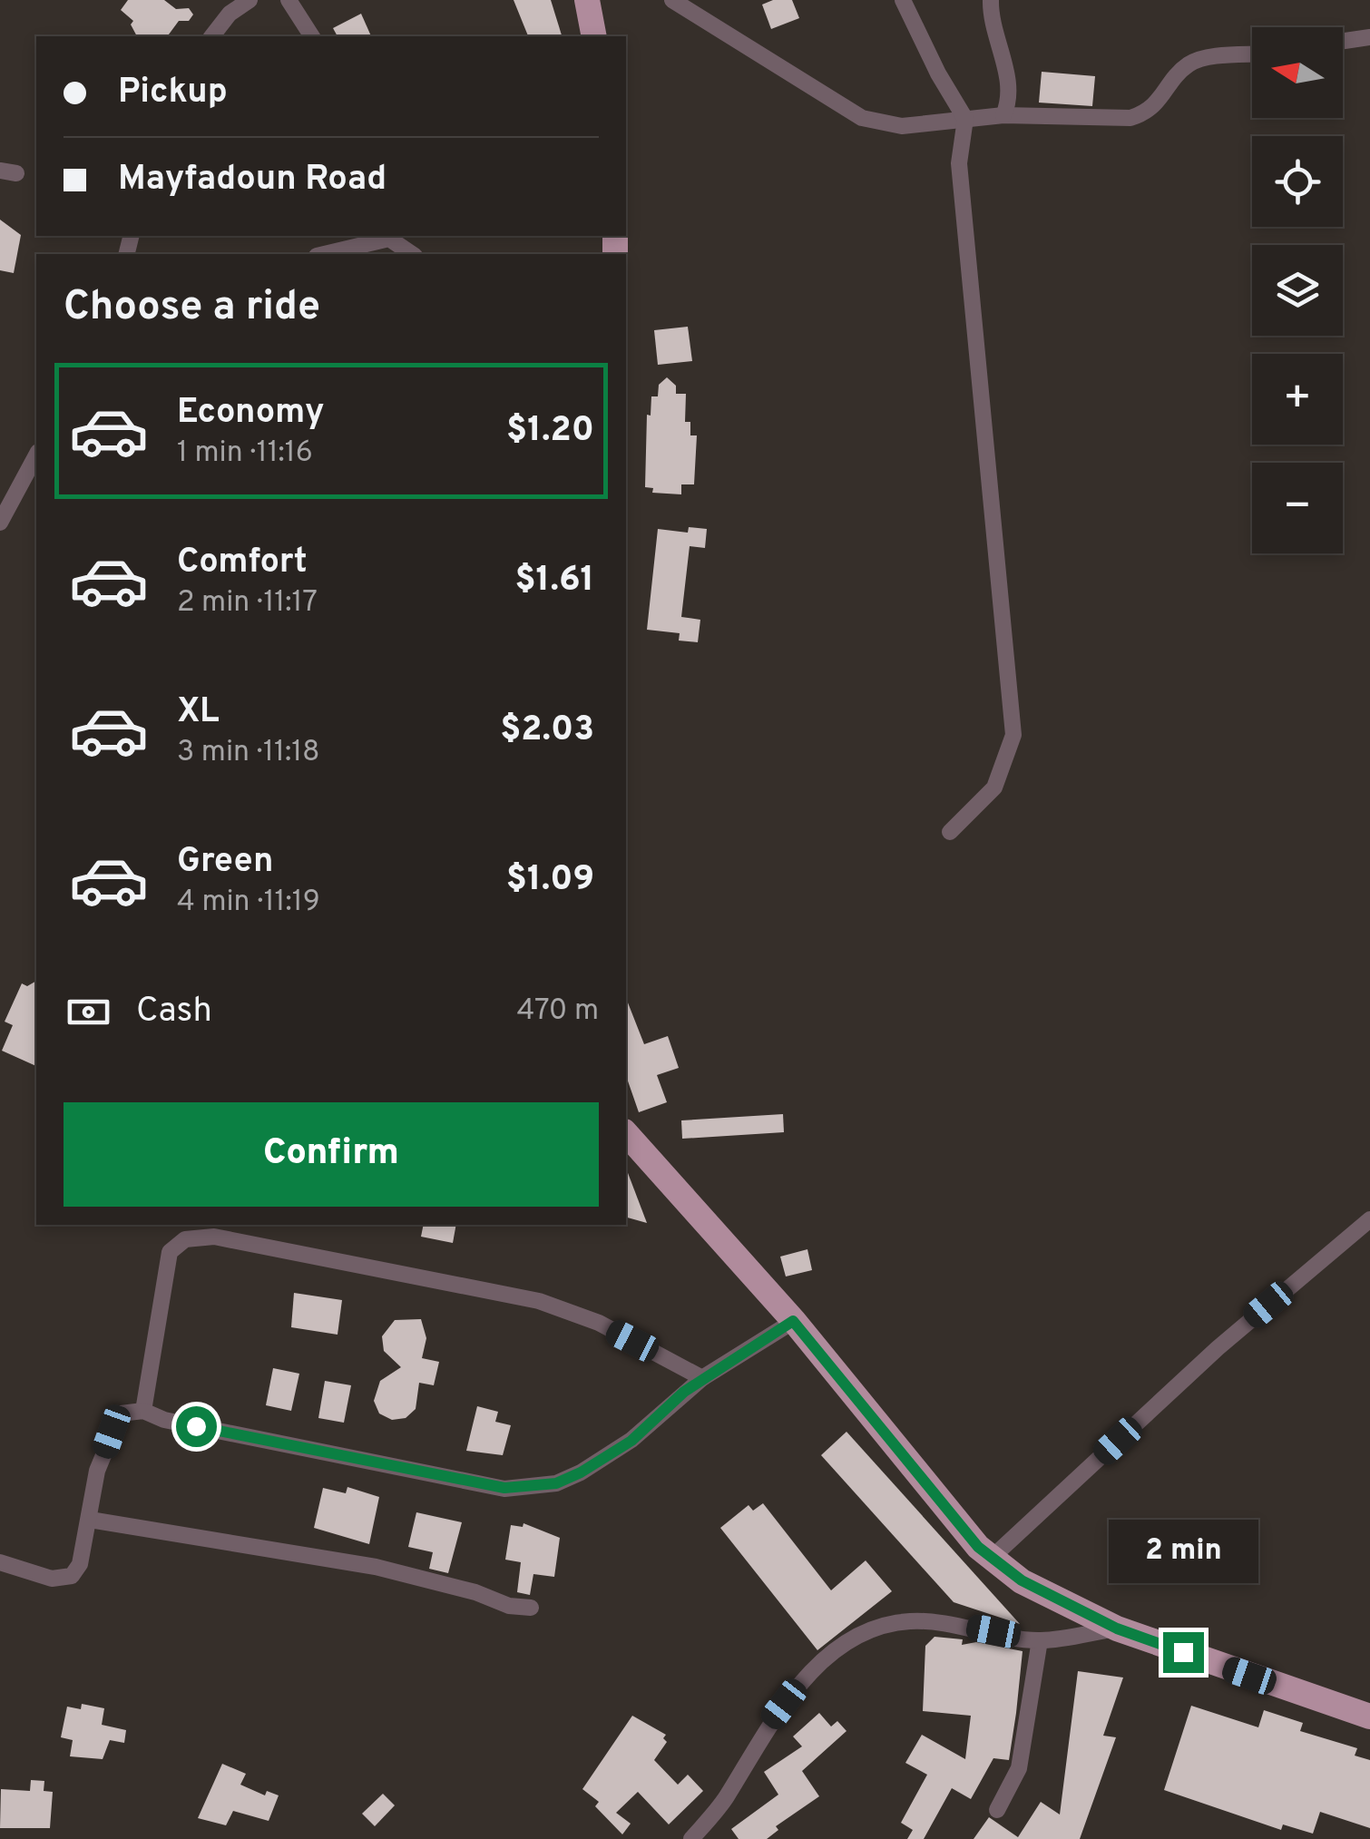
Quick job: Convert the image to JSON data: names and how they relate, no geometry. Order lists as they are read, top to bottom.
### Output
{
  "north": "left",
  "page": {
    "map_buttons": ["+", "−"],
    "banner": ["Pickup", "Mayfadoun Road"],
    "heading": "Choose a ride",
    "list": [
      {
        "name": "Economy",
        "note": "1 min · 11:16",
        "value": "$1.20"
      },
      {
        "name": "Comfort",
        "note": "2 min · 11:17",
        "value": "$1.61"
      },
      {
        "name": "XL",
        "note": "3 min · 11:18",
        "value": "$2.03"
      },
      {
        "name": "Green",
        "note": "4 min · 11:19",
        "value": "$1.09"
      }
    ],
    "pay": ["Cash", "470 m"],
    "buttons": "Confirm",
    "bubble": "2 min"
  }
}
